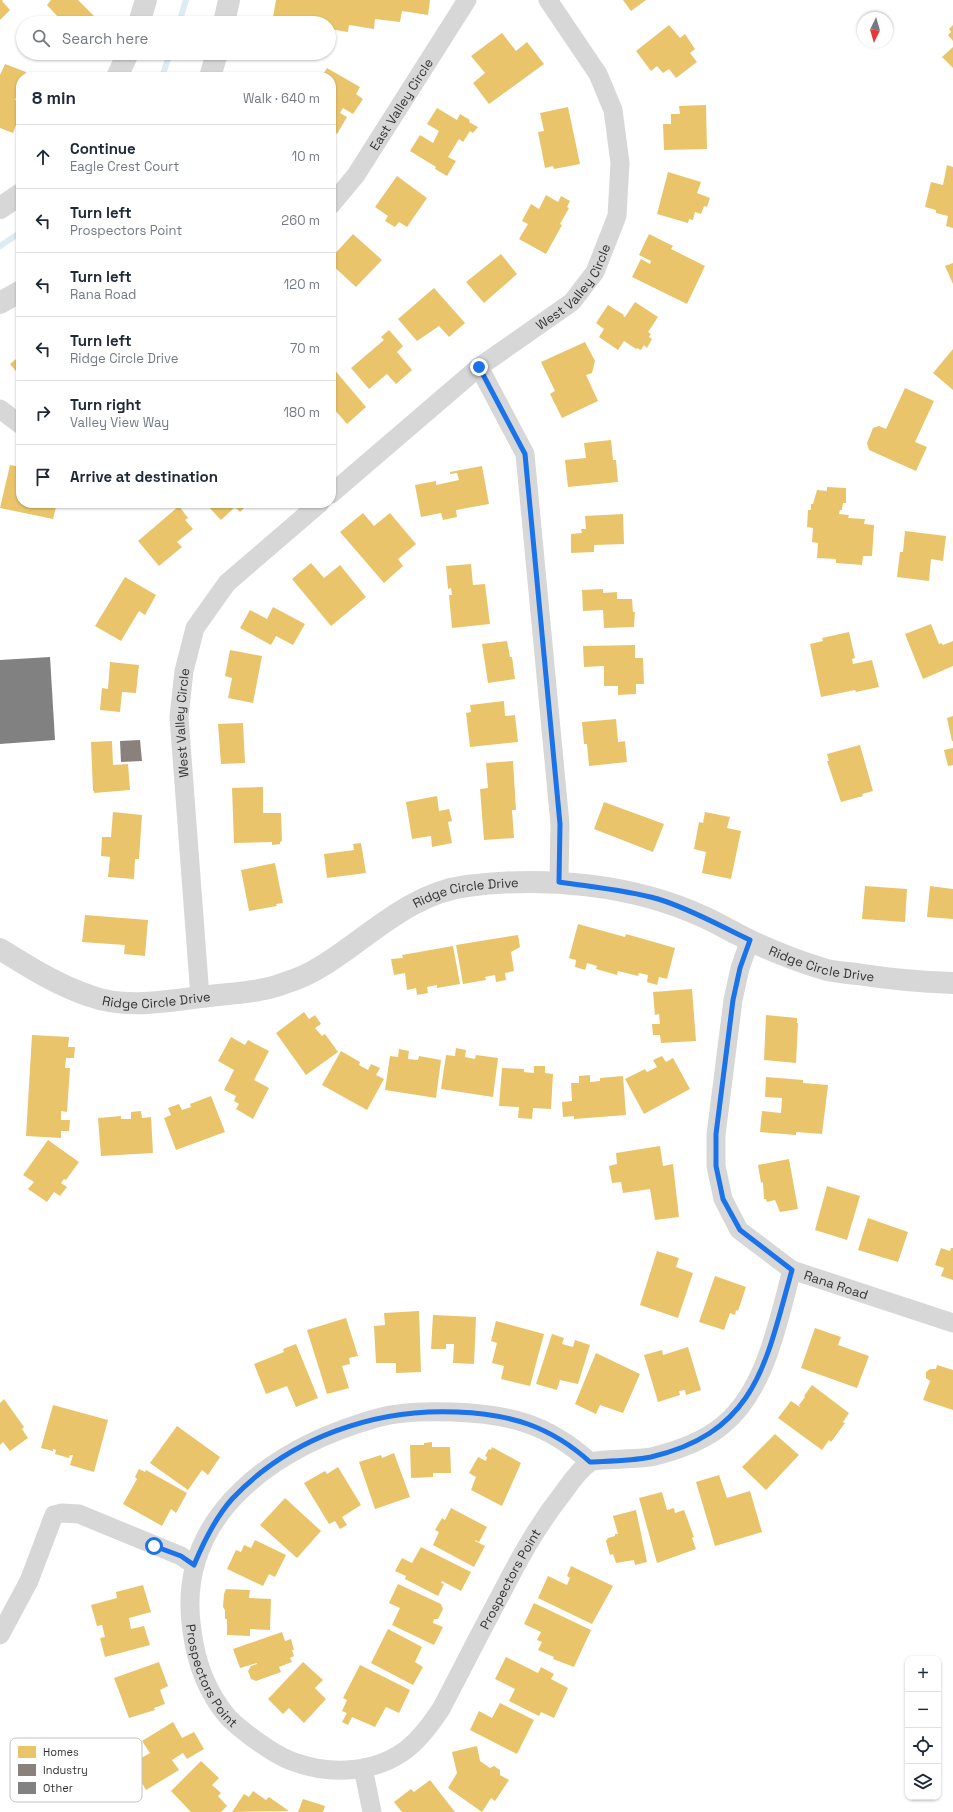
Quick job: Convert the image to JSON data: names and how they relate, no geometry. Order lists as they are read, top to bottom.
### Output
{
  "streets": {
    "street": [
      "East Valley Circle",
      "West Valley Circle",
      "Ridge Circle Drive",
      "Rana Road",
      "Prospectors Point"
    ]
  },
  "crossings": [
    ["West Valley Circle", "Ridge Circle Drive"],
    ["Ridge Circle Drive", "Rana Road"]
  ],
  "legend": ["Homes", "Industry", "Other"],
  "north": "bottom",
  "page": {
    "search": "Search here",
    "heading": ["8 min", "Walk · 640 m"],
    "list": [
      ["Continue", "Eagle Crest Court", "10 m"],
      ["Turn left", "Prospectors Point", "260 m"],
      ["Turn left", "Rana Road", "120 m"],
      ["Turn left", "Ridge Circle Drive", "70 m"],
      ["Turn right", "Valley View Way", "180 m"],
      "Arrive at destination"
    ],
    "map_buttons": ["+", "−"]
  }
}
